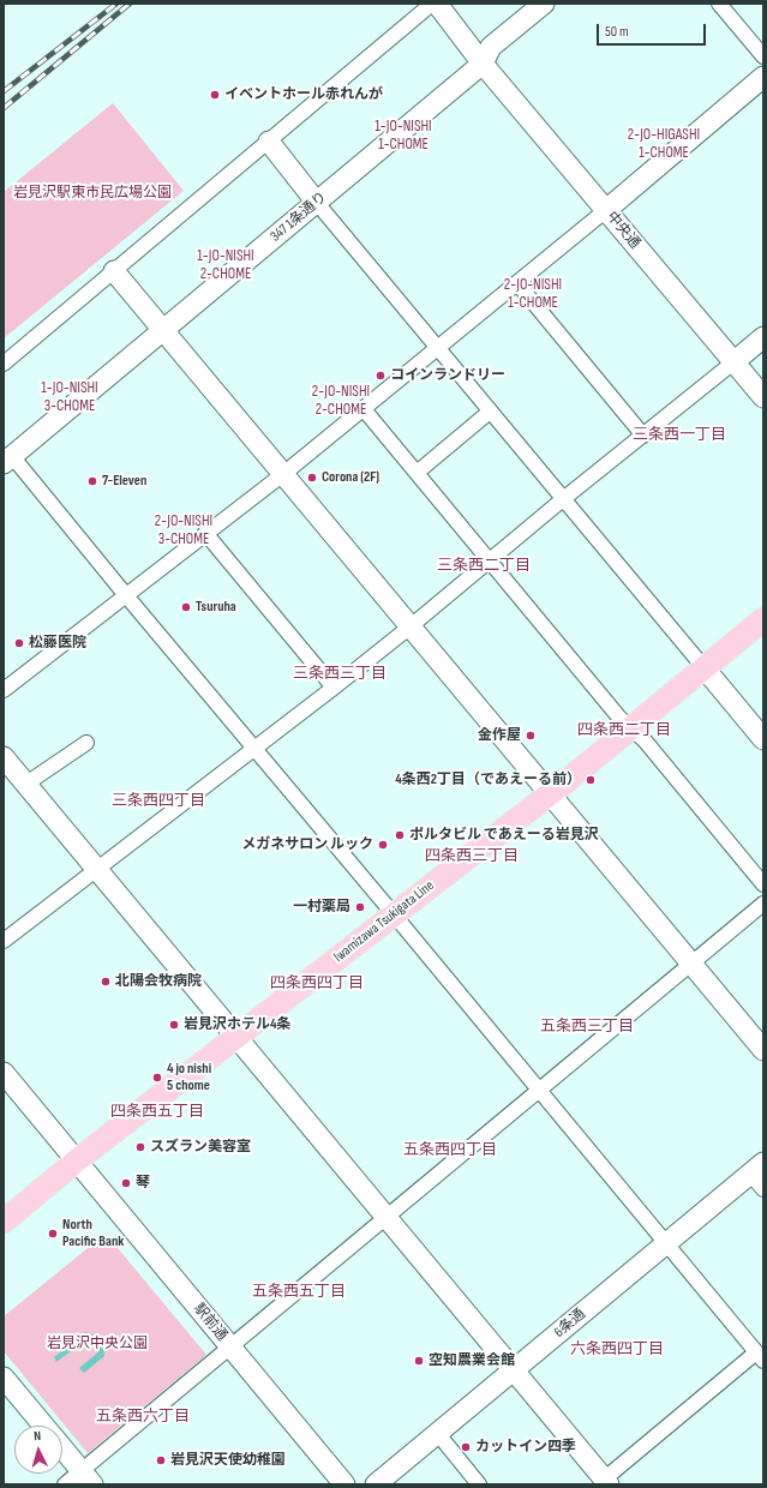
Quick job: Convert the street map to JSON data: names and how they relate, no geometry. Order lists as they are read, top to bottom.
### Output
{
  "streets": {
    "main road": ["Iwamizawa Tsukigata Line"],
    "street": [
      "347 1条通り",
      "中央通",
      "駅前通",
      "6条通"
    ]
  },
  "crossings": [
    ["347 1条通り", "中央通"],
    ["Iwamizawa Tsukigata Line", "駅前通"]
  ],
  "districts": [
    "1-JO-NISHI 1-CHOME",
    "2-JO-HIGASHI 1-CHOME",
    "1-JO-NISHI 2-CHOME",
    "2-JO-NISHI 1-CHOME",
    "1-JO-NISHI 3-CHOME",
    "2-JO-NISHI 2-CHOME",
    "三条西一丁目",
    "2-JO-NISHI 3-CHOME",
    "三条西二丁目",
    "三条西三丁目",
    "四条西二丁目",
    "三条西四丁目",
    "四条西三丁目",
    "四条西四丁目",
    "五条西三丁目",
    "四条西五丁目",
    "五条西四丁目",
    "五条西五丁目",
    "六条西四丁目",
    "五条西六丁目"
  ],
  "parks": ["岩見沢駅東市民広場公園", "岩見沢中央公園"],
  "places": [
    "イベントホール赤れんが",
    "コインランドリー",
    "Corona (2F)",
    "7-Eleven",
    "Tsuruha",
    "松藤医院",
    "金作屋",
    "4条西2丁目（であえーる前）",
    "ポルタビル であえーる岩見沢",
    "メガネサロン ルック",
    "一村薬局",
    "北陽会牧病院",
    "岩見沢ホテル4条",
    "4 jo nishi 5 chome",
    "スズラン美容室",
    "琴",
    "North Pacific Bank",
    "空知農業会館",
    "カットイン四季",
    "岩見沢天使幼稚園"
  ],
  "scale_bar": "50 m",
  "north": "top"
}
